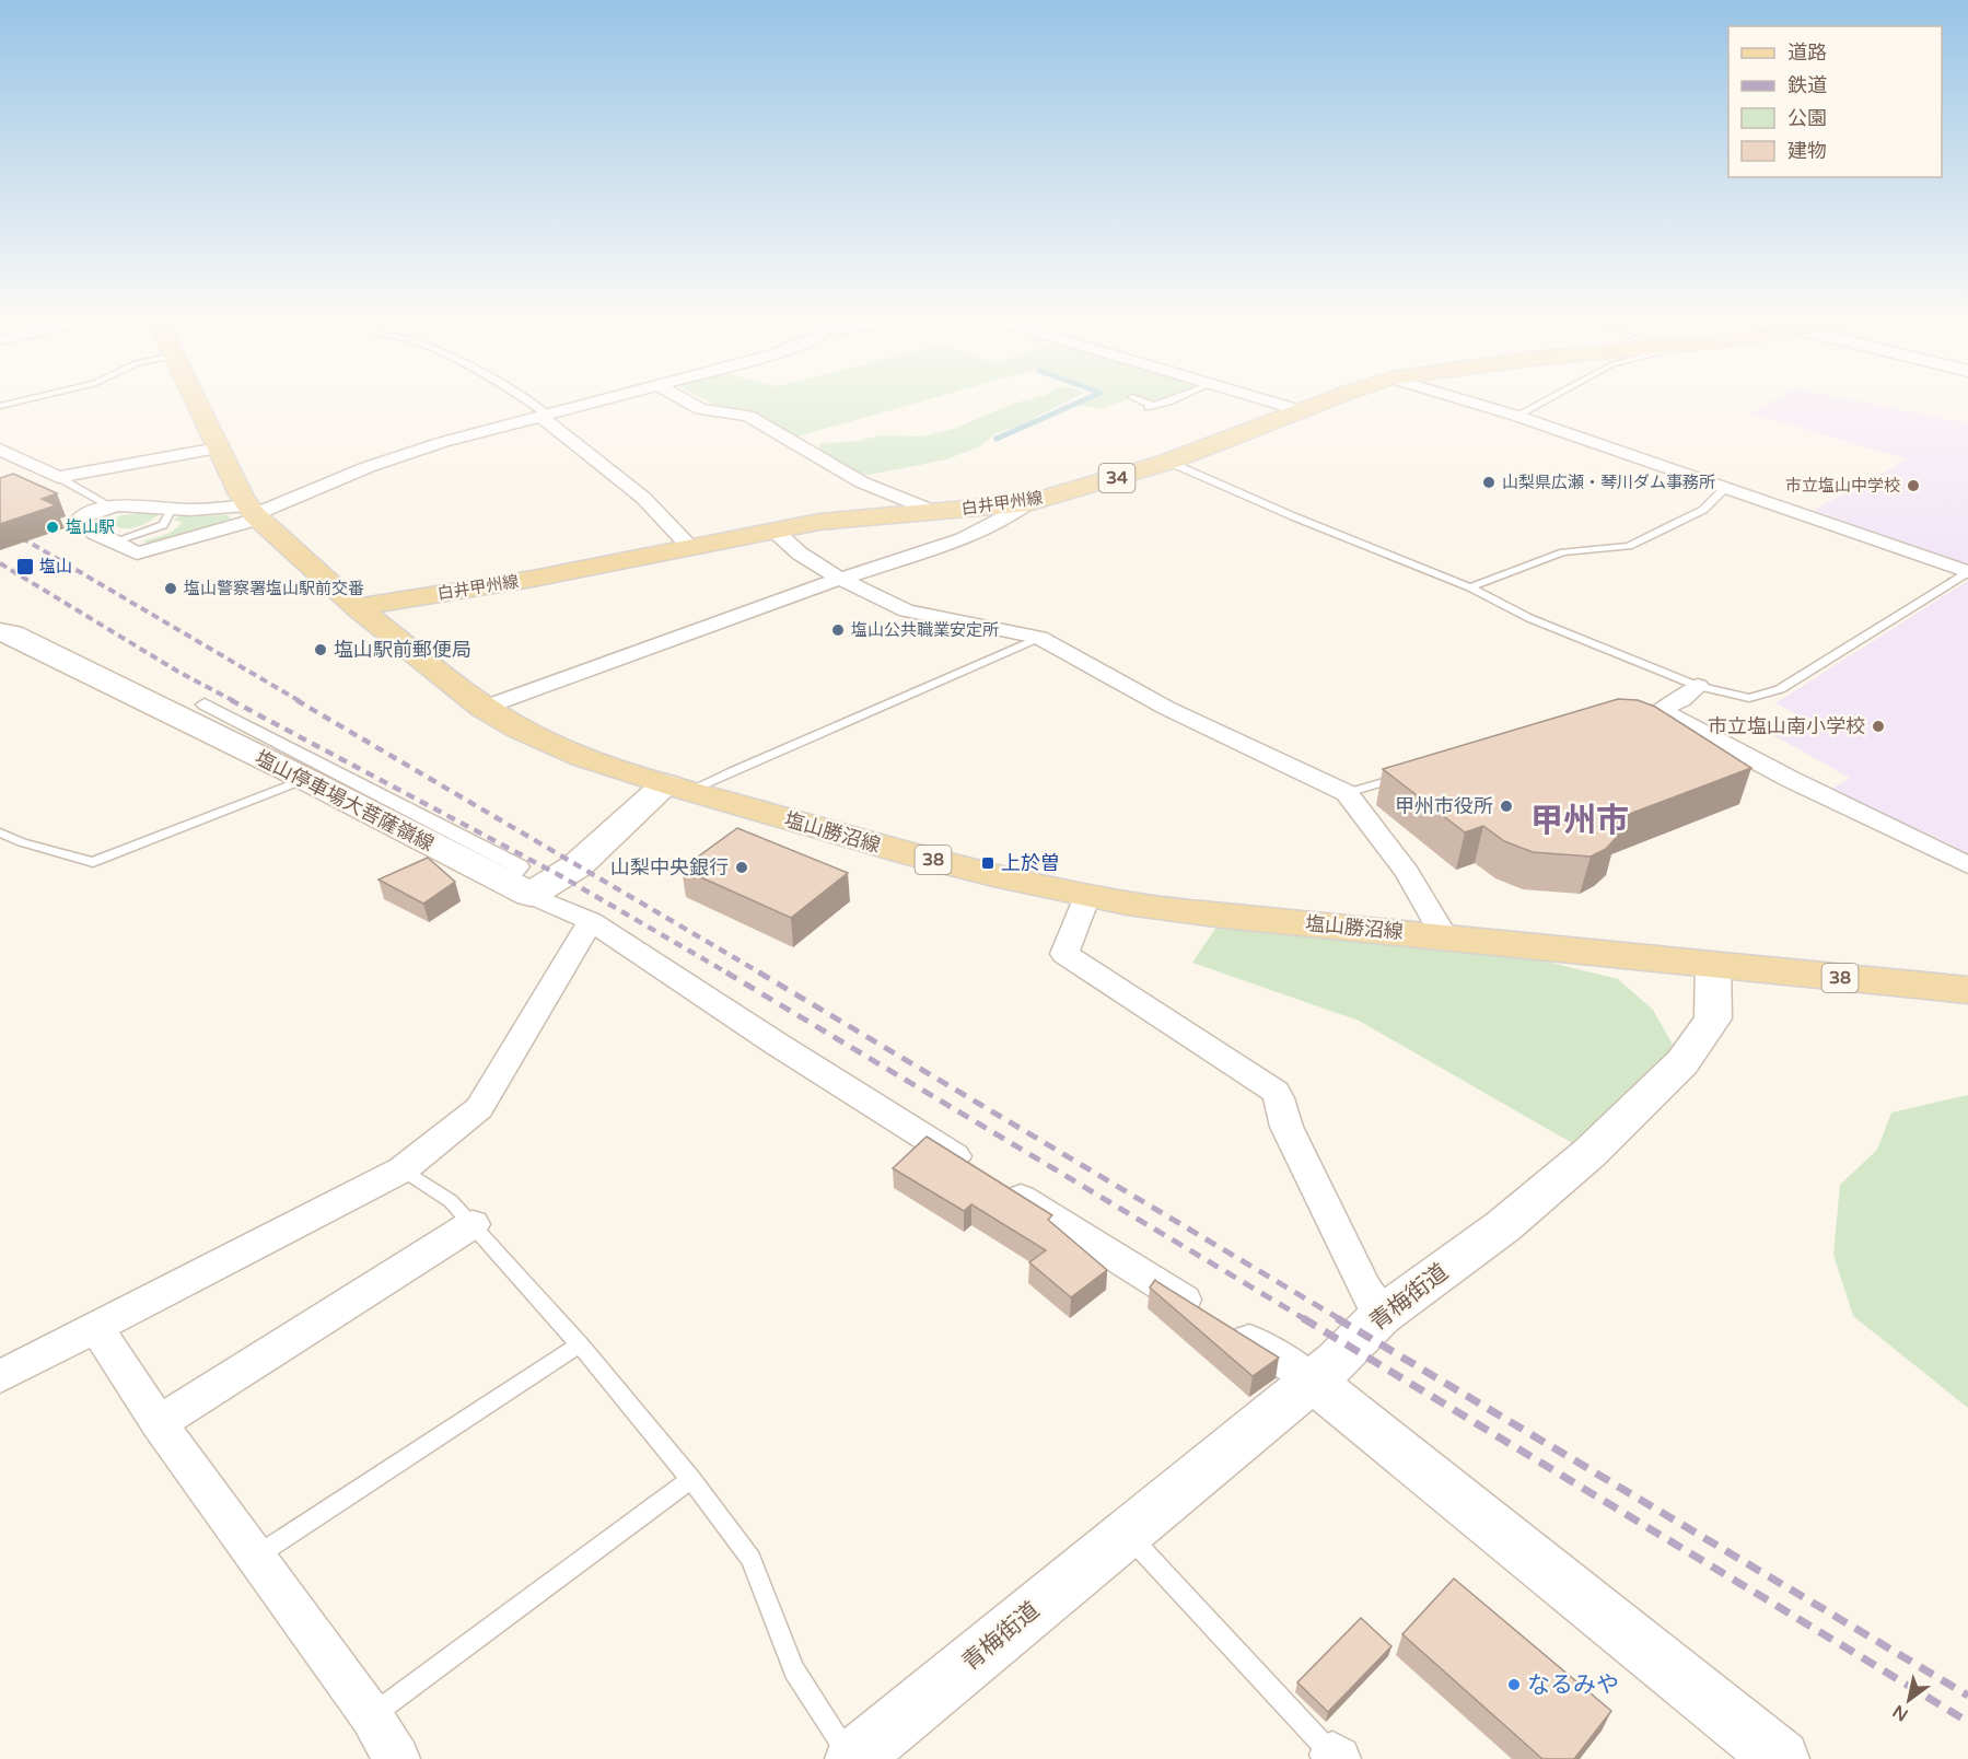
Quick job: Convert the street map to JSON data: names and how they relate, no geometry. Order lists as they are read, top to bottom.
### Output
{
  "streets": {
    "main road": [
      "34",
      "白井甲州線",
      "塩山停車場大菩薩嶺線",
      "塩山勝沼線",
      "38"
    ],
    "street": ["青梅街道"]
  },
  "crossings": [
    ["白井甲州線", "塩山勝沼線"],
    ["塩山勝沼線", "38"],
    ["塩山勝沼線", "青梅街道"],
    ["38", "青梅街道"]
  ],
  "districts": ["甲州市"],
  "places": {
    "other": [
      "山梨県広瀬・琴川ダム事務所",
      "市立塩山中学校",
      "塩山駅",
      "塩山警察署塩山駅前交番",
      "塩山公共職業安定所",
      "塩山駅前郵便局",
      "市立塩山南小学校",
      "甲州市役所",
      "山梨中央銀行",
      "なるみや"
    ],
    "transit": ["塩山", "上於曽"]
  },
  "legend": [
    "道路",
    "鉄道",
    "公園",
    "建物"
  ],
  "north": "bottom left"
}
